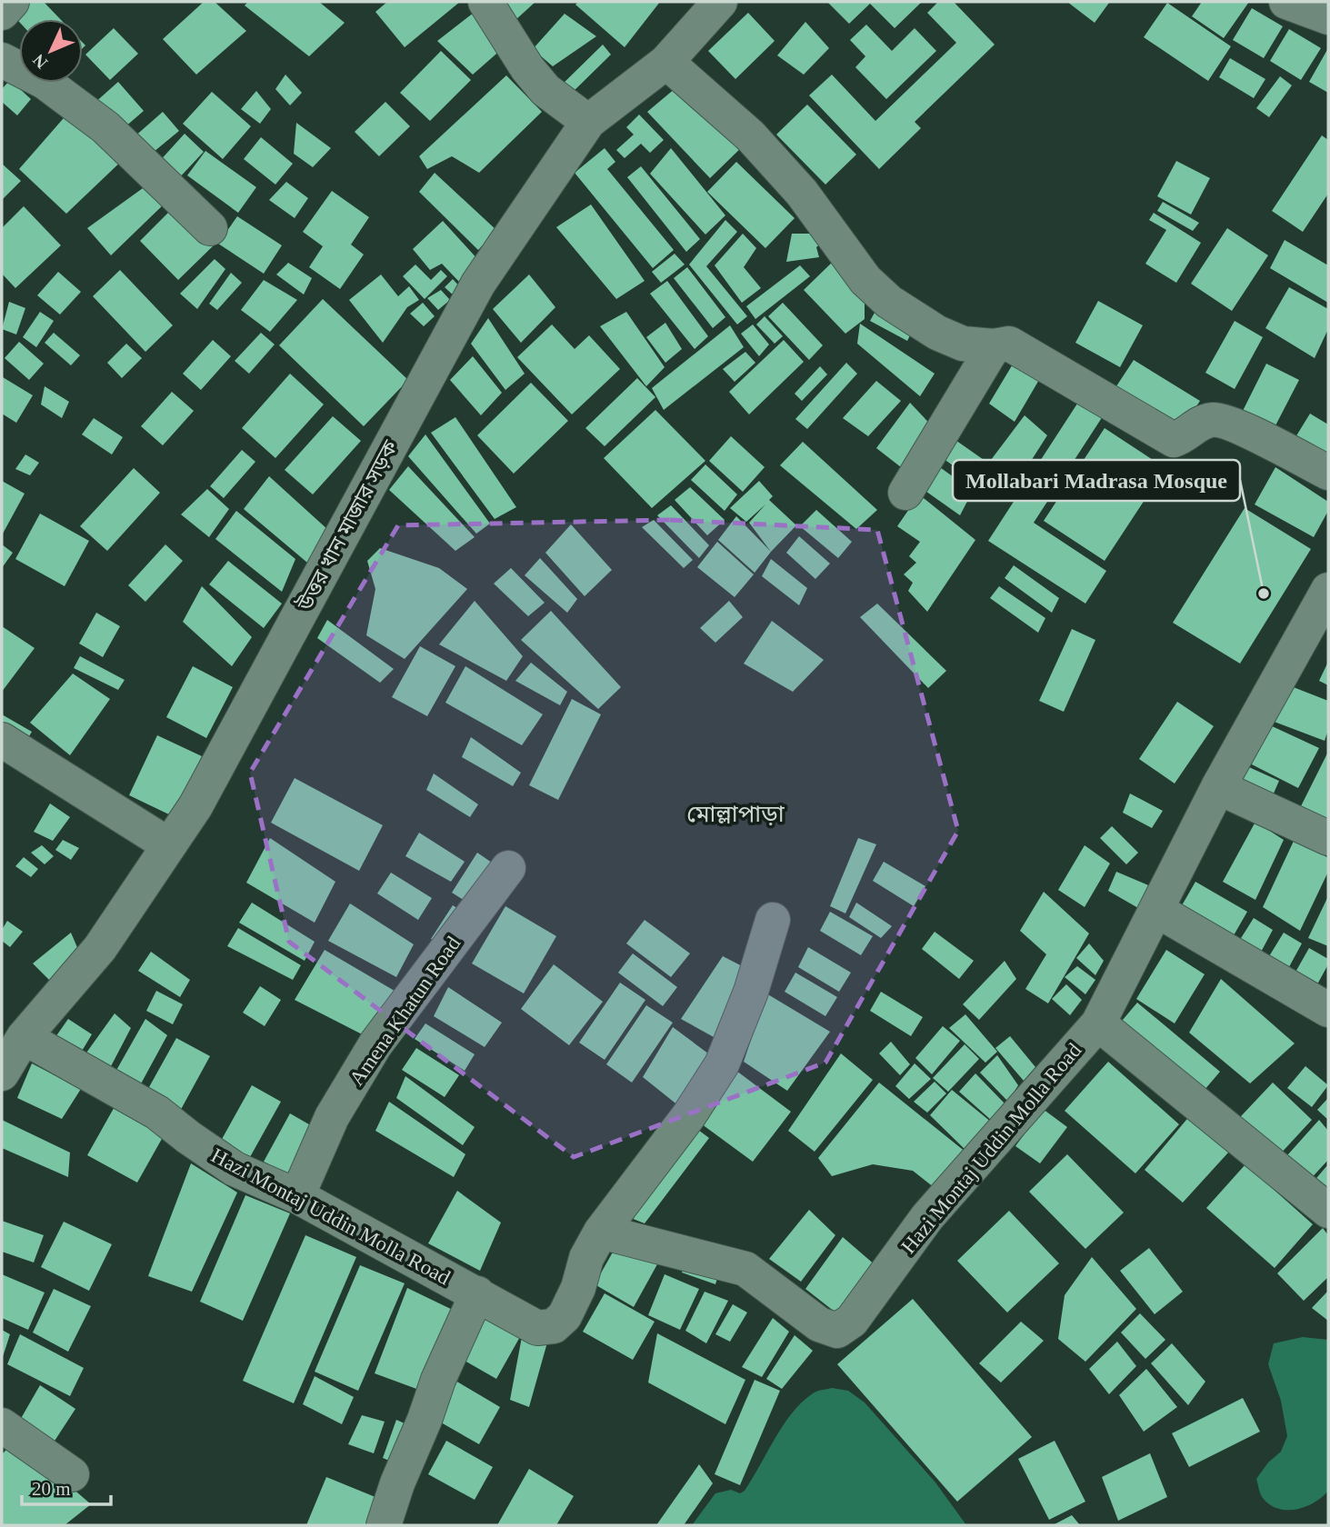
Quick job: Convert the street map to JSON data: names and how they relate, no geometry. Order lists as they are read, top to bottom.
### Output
{
  "streets": {
    "street": ["উত্তর খান মাজার সড়ক", "Amena Khatun Road", "Hazi Montaj Uddin Molla Road"]
  },
  "crossings": [
    ["উত্তর খান মাজার সড়ক", "Hazi Montaj Uddin Molla Road"],
    ["Amena Khatun Road", "Hazi Montaj Uddin Molla Road"]
  ],
  "districts": ["মোল্লাপাড়া"],
  "places": ["Mollabari Madrasa Mosque"],
  "scale_bar": "20 m",
  "north": "bottom left"
}
